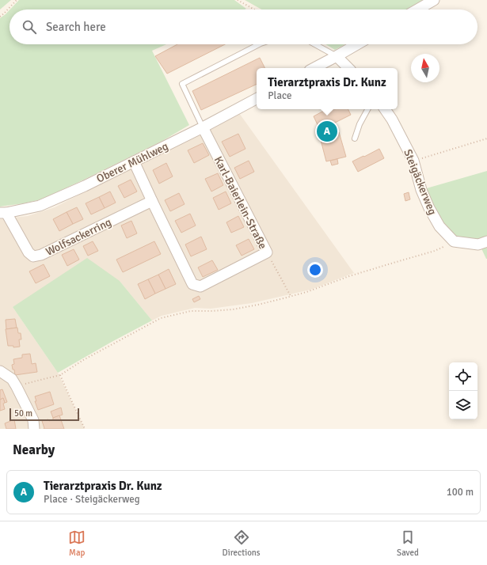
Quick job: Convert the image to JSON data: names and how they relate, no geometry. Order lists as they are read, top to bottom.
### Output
{
  "streets": {
    "street": [
      "Oberer Mühlweg",
      "Steigäckerweg",
      "Karl-Baierlein-Straße",
      "Wolfsackerring"
    ]
  },
  "crossings": [
    ["Oberer Mühlweg", "Karl-Baierlein-Straße"],
    ["Oberer Mühlweg", "Wolfsackerring"],
    ["Karl-Baierlein-Straße", "Wolfsackerring"]
  ],
  "scale_bar": "50 m",
  "north": "top",
  "page": {
    "search": "Search here",
    "popup": ["Tierarztpraxis Dr. Kunz", "Place"],
    "pins": "A",
    "scale": "50 m",
    "heading": "Nearby",
    "list": [
      {
        "mark": "A",
        "name": "Tierarztpraxis Dr. Kunz",
        "note": "Place · Steigäckerweg",
        "value": "100 m"
      }
    ],
    "nav": ["Map", "Directions", "Saved"]
  }
}
